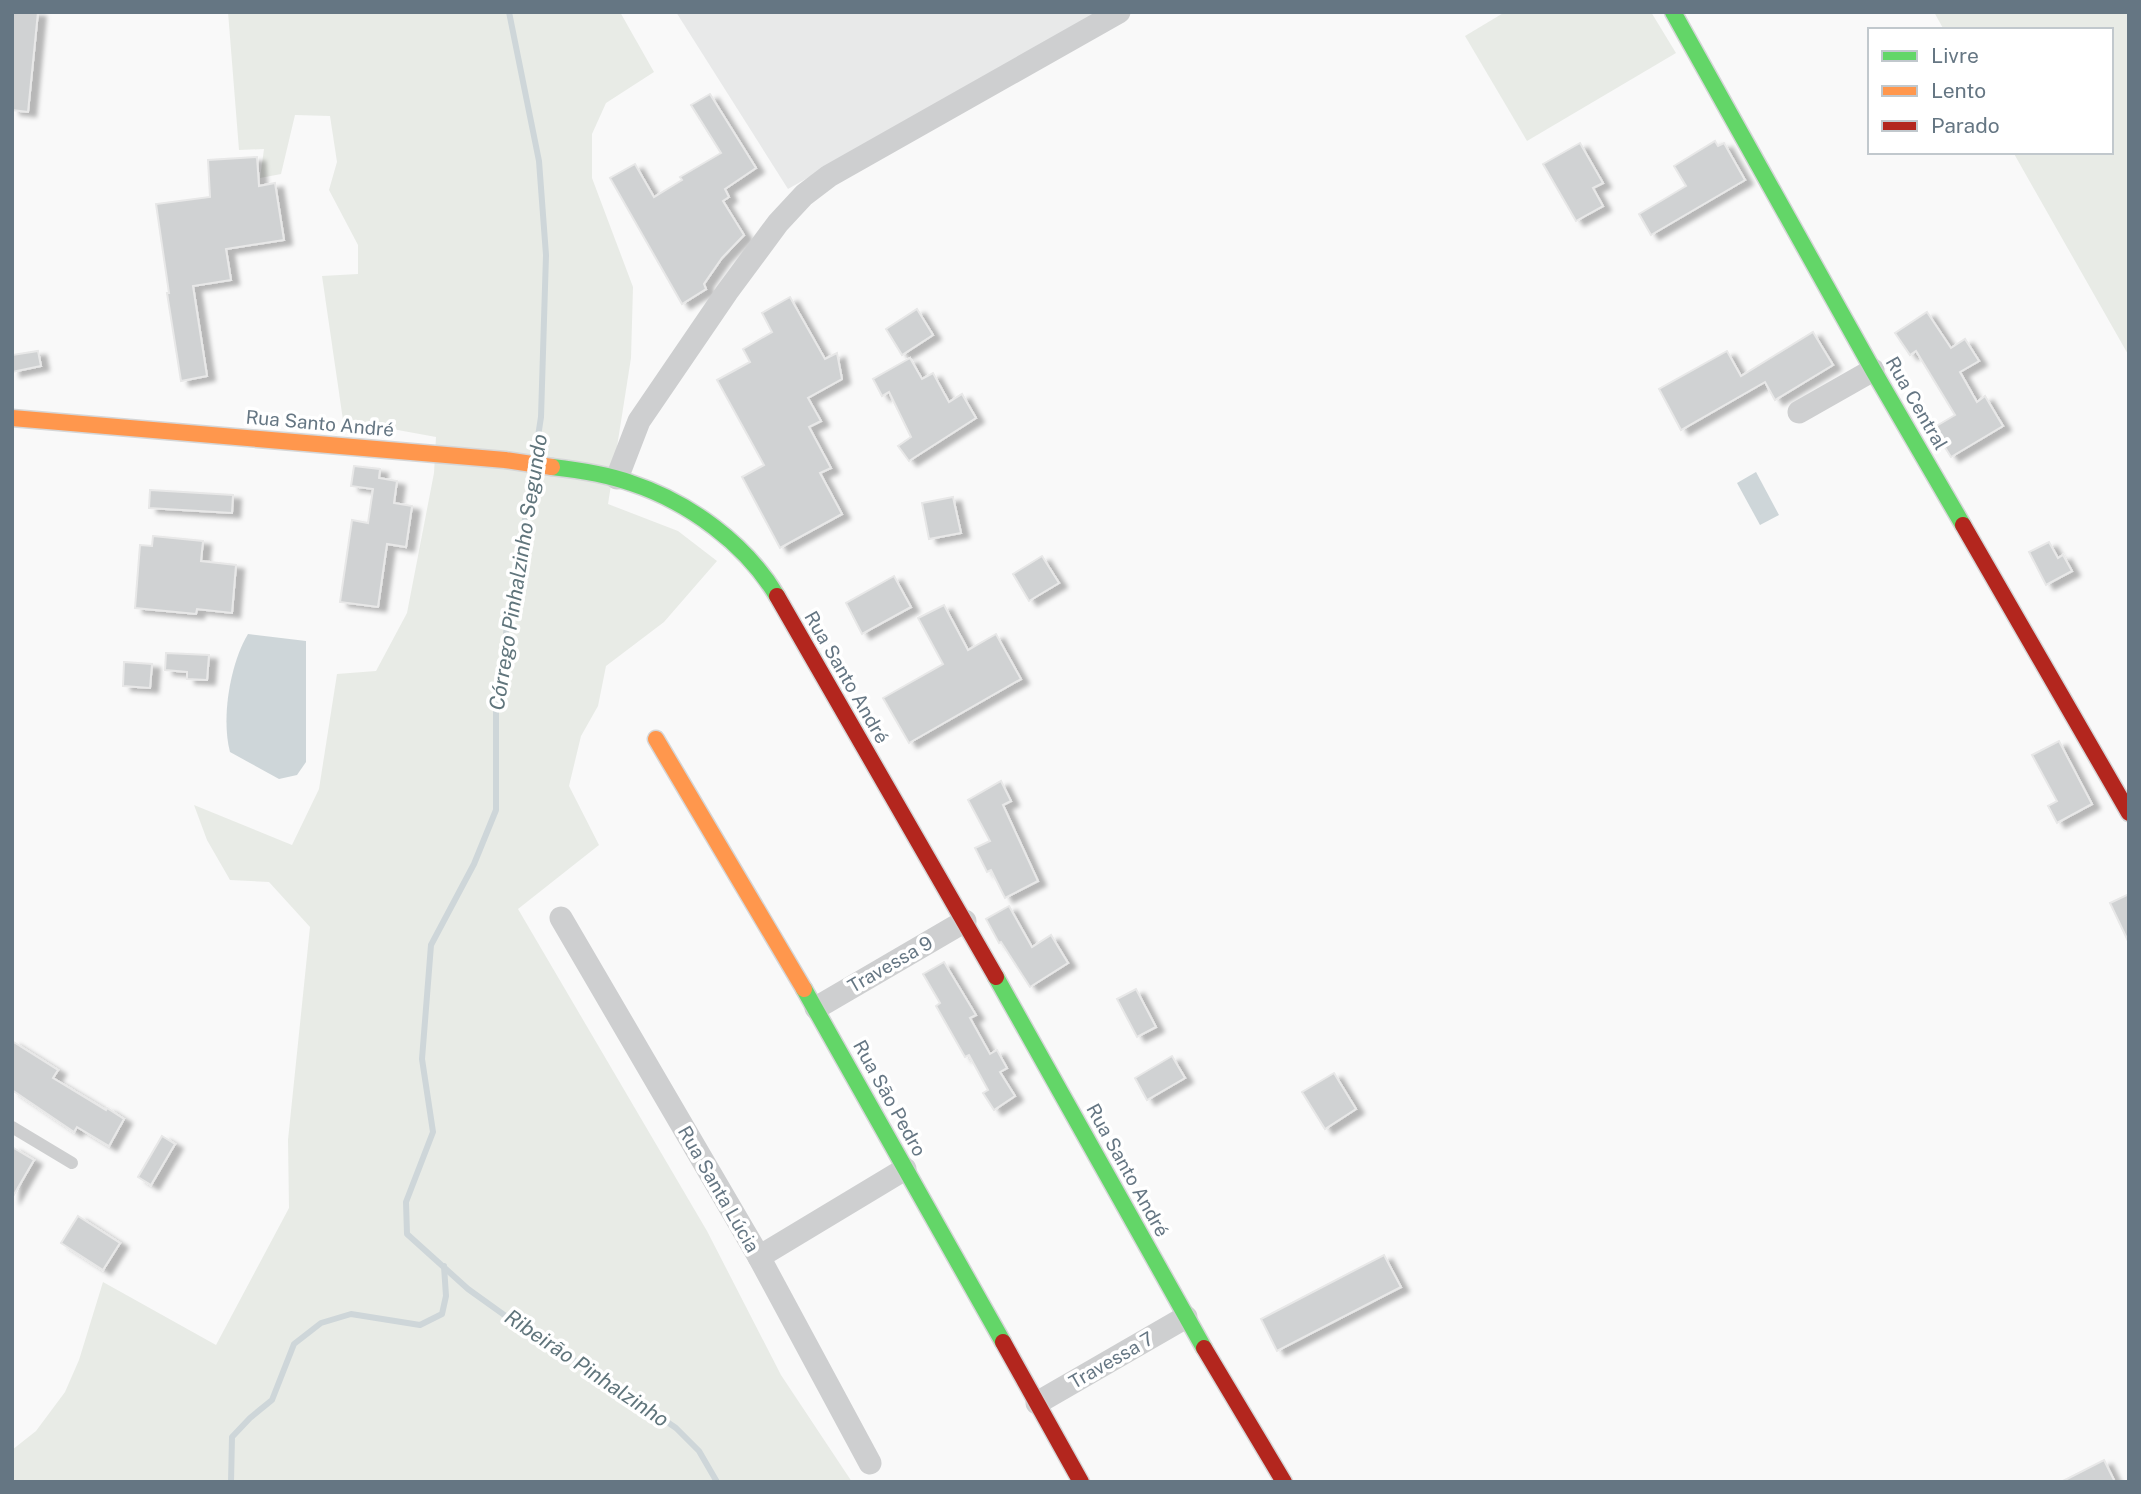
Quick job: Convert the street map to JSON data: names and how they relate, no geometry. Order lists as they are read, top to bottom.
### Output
{
  "streets": {
    "street": [
      "Rua Central",
      "Rua Santo André",
      "Travessa 9",
      "Rua São Pedro",
      "Rua Santa Lúcia",
      "Travessa 7"
    ]
  },
  "crossings": [
    ["Rua Santo André", "Travessa 9"],
    ["Rua Santo André", "Travessa 7"],
    ["Travessa 9", "Rua São Pedro"],
    ["Rua São Pedro", "Travessa 7"]
  ],
  "water": ["Córrego Pinhalzinho Segundo", "Ribeirão Pinhalzinho"],
  "legend": ["Livre", "Lento", "Parado"]
}
